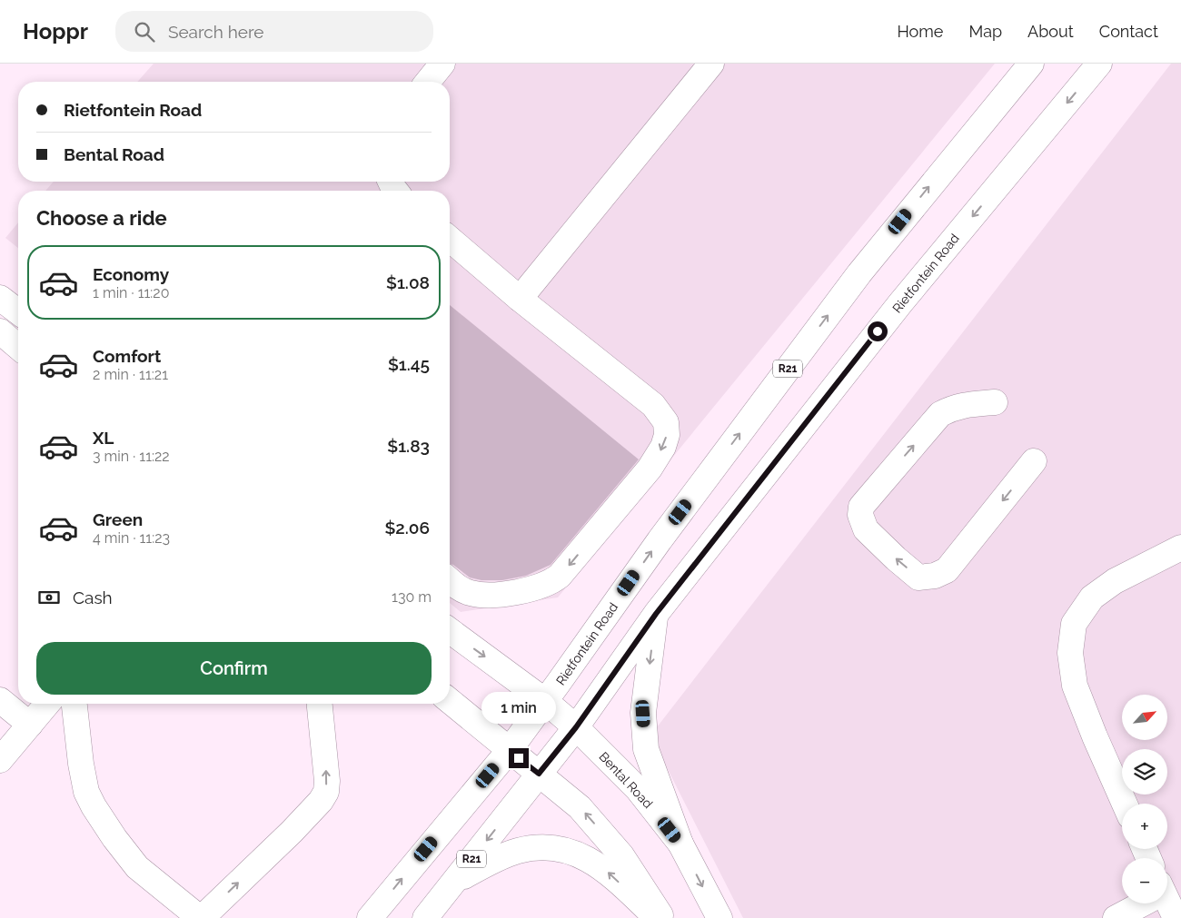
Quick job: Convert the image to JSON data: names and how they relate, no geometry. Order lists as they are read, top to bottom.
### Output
{
  "streets": {
    "main road": ["Rietfontein Road", "R21", "Bental Road"]
  },
  "crossings": [
    ["Rietfontein Road", "Bental Road"]
  ],
  "north": "top right",
  "page": {
    "header": "Hoppr",
    "search": "Search here",
    "nav": [
      "Home",
      "Map",
      "About",
      "Contact"
    ],
    "banner": ["Rietfontein Road", "Bental Road"],
    "heading": "Choose a ride",
    "list": [
      {
        "name": "Economy",
        "note": "1 min · 11:20",
        "value": "$1.08"
      },
      {
        "name": "Comfort",
        "note": "2 min · 11:21",
        "value": "$1.45"
      },
      {
        "name": "XL",
        "note": "3 min · 11:22",
        "value": "$1.83"
      },
      {
        "name": "Green",
        "note": "4 min · 11:23",
        "value": "$2.06"
      }
    ],
    "pay": ["Cash", "130 m"],
    "buttons": "Confirm",
    "bubble": "1 min",
    "map_buttons": ["+", "−"]
  }
}
